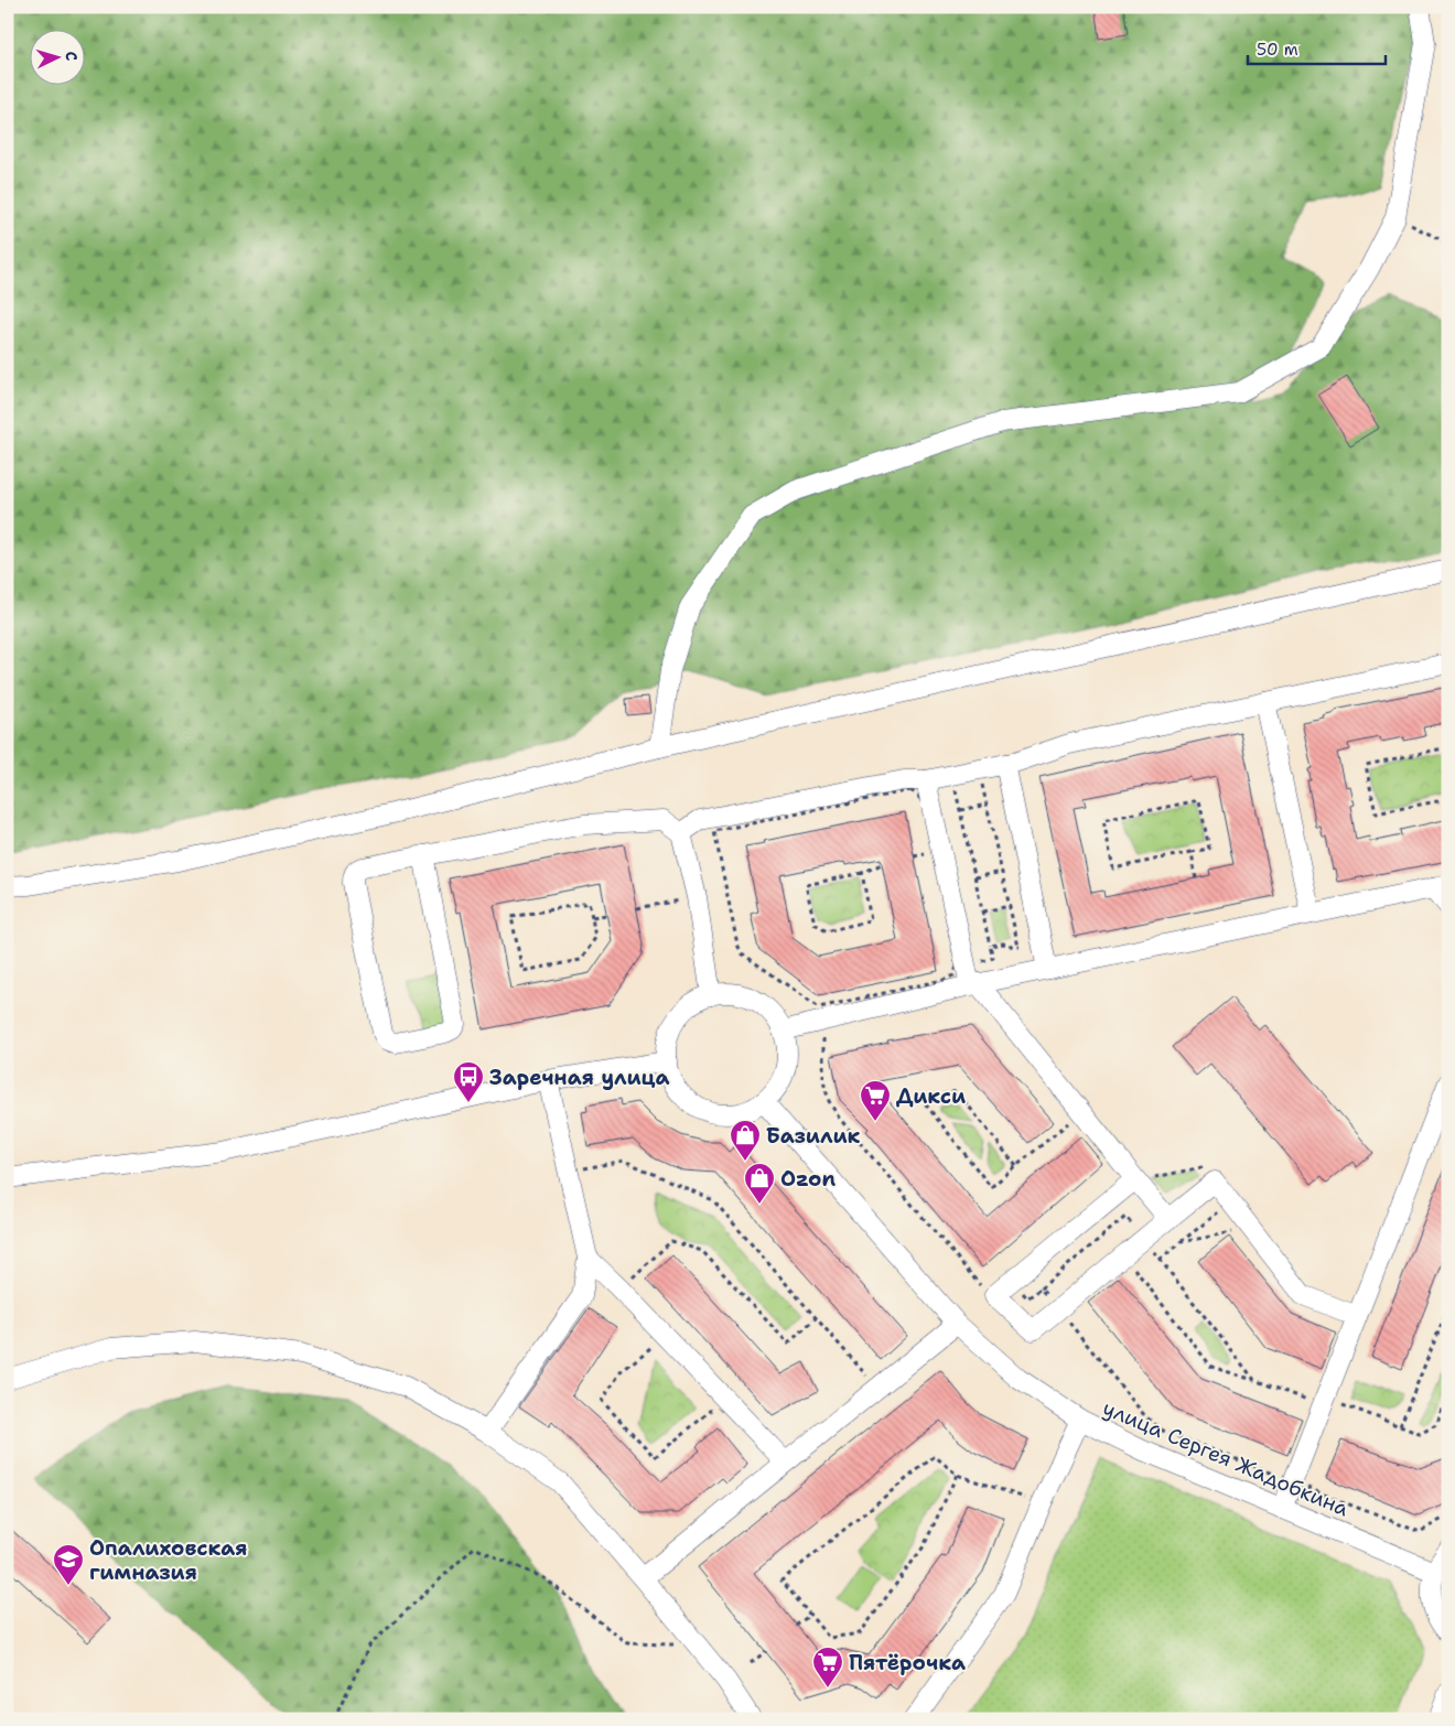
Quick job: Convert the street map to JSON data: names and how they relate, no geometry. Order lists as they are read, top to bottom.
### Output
{
  "streets": {
    "street": ["улица Сергея Жадобкина"]
  },
  "places": {
    "bus stop": ["Заречная улица"],
    "supermarket": ["Дикси", "Пятёрочка"],
    "shop": ["Базилик", "Ozon"],
    "school or university": ["Опалиховская гимназия"]
  },
  "scale_bar": "50 m",
  "north": "right"
}
